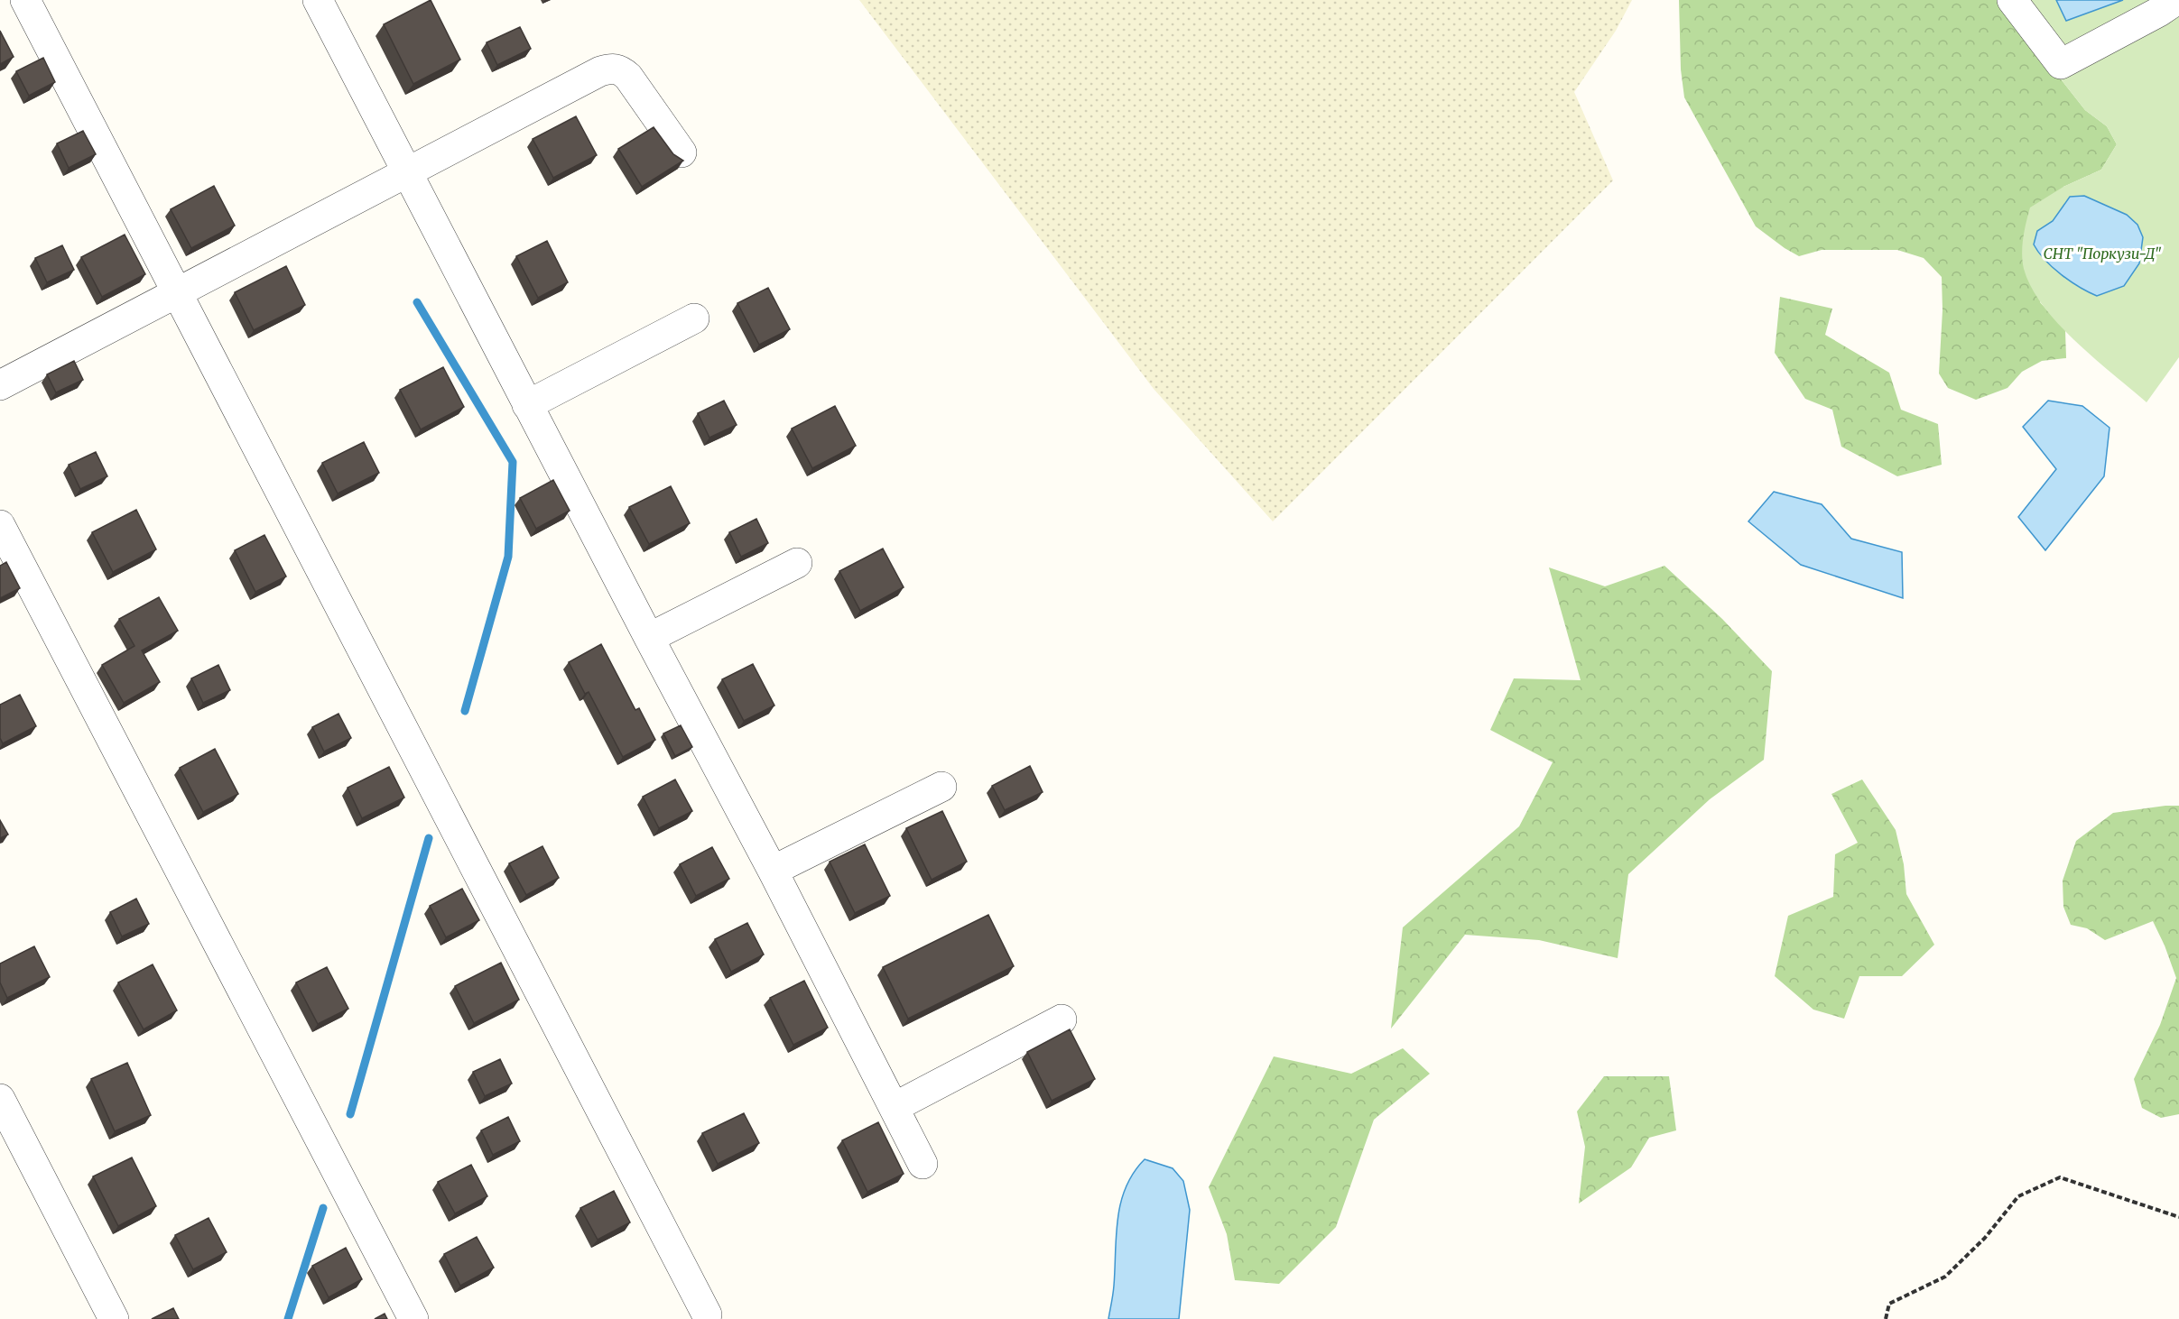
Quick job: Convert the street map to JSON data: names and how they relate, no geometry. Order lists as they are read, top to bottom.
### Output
{
  "parks": ["СНТ \"Поркузи-Д\""]
}
